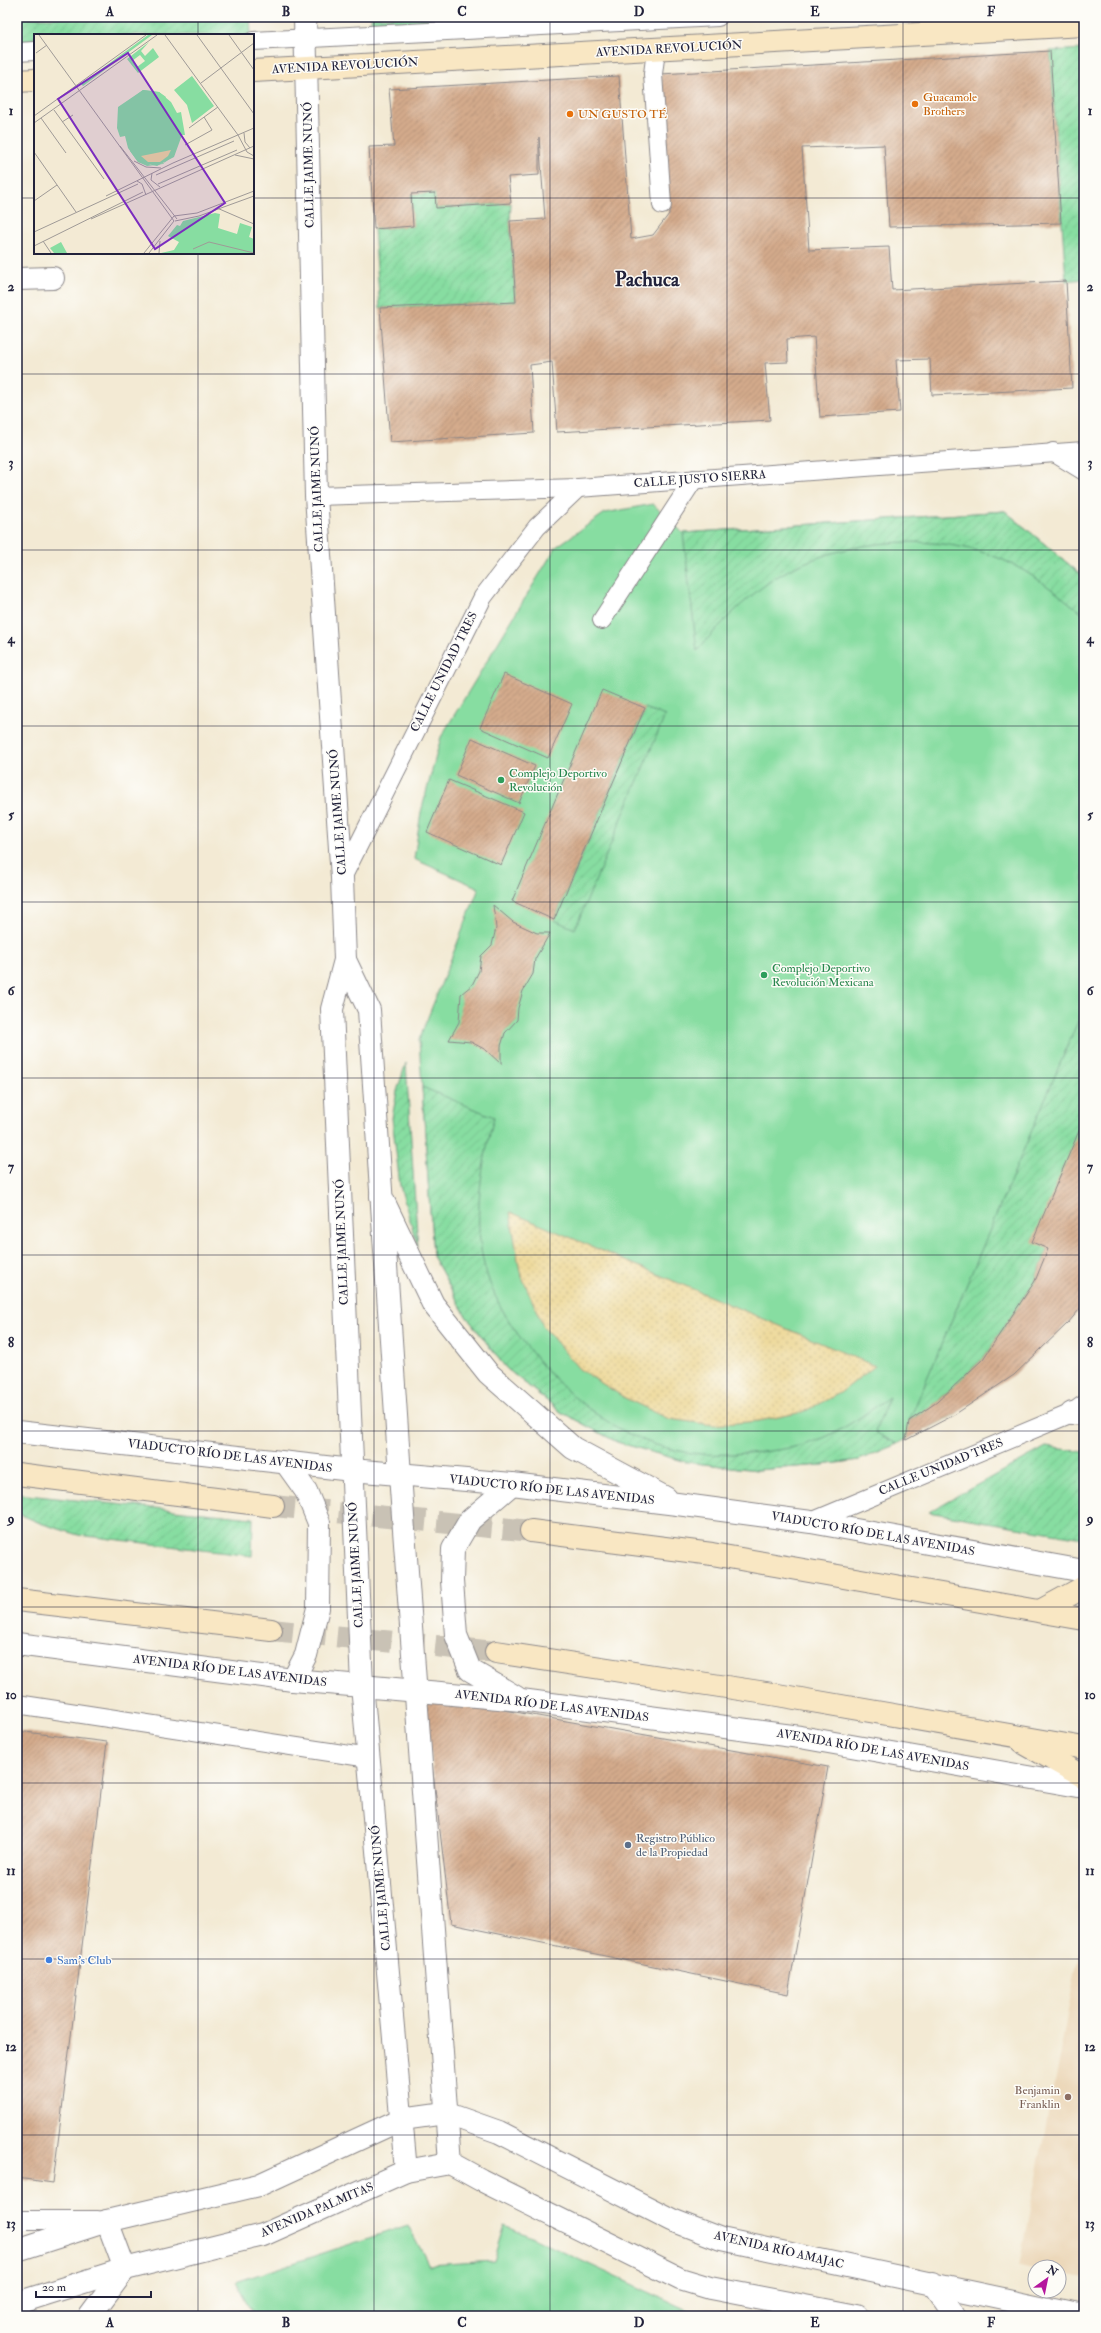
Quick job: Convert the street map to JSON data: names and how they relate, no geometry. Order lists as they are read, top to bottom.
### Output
{
  "streets": {
    "main road": ["AVENIDA REVOLUCIÓN"],
    "street": [
      "CALLE JAIME NUNÓ",
      "VIADUCTO RÍO DE LAS AVENIDAS",
      "AVENIDA RÍO DE LAS AVENIDAS",
      "AVENIDA PALMITAS",
      "AVENIDA RÍO AMAJAC"
    ],
    "lane": ["CALLE JUSTO SIERRA", "CALLE UNIDAD TRES"]
  },
  "crossings": [
    ["AVENIDA REVOLUCIÓN", "CALLE JAIME NUNÓ"],
    ["CALLE JAIME NUNÓ", "CALLE JUSTO SIERRA"],
    ["CALLE JAIME NUNÓ", "CALLE UNIDAD TRES"],
    ["CALLE JAIME NUNÓ", "VIADUCTO RÍO DE LAS AVENIDAS"],
    ["CALLE JAIME NUNÓ", "AVENIDA RÍO DE LAS AVENIDAS"],
    ["CALLE JAIME NUNÓ", "AVENIDA PALMITAS"],
    ["CALLE JAIME NUNÓ", "AVENIDA RÍO AMAJAC"],
    ["CALLE JUSTO SIERRA", "CALLE UNIDAD TRES"],
    ["CALLE UNIDAD TRES", "VIADUCTO RÍO DE LAS AVENIDAS"]
  ],
  "districts": ["Pachuca"],
  "places": [
    "Guacamole Brothers",
    "UN GUSTO TÉ",
    "Complejo Deportivo Revolución",
    "Complejo Deportivo Revolución Mexicana",
    "Registro Público de la Propiedad",
    "Sam's Club",
    "Benjamin Franklin"
  ],
  "scale_bar": "20 m",
  "north": "top right",
  "grid": {
    "columns": [
      "A",
      "B",
      "C",
      "D",
      "E",
      "F"
    ],
    "rows": [
      "1",
      "2",
      "3",
      "4",
      "5",
      "6",
      "7",
      "8",
      "9",
      "10",
      "11",
      "12",
      "13"
    ]
  }
}
